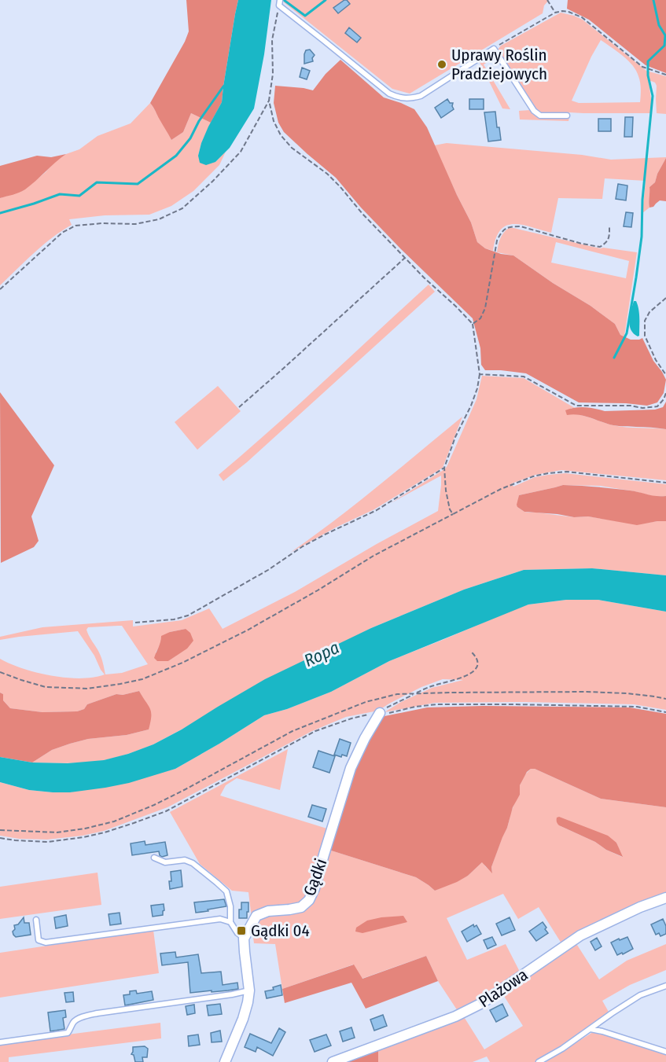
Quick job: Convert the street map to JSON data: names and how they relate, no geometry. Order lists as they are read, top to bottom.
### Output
{
  "streets": {
    "street": ["Gądki", "Plażowa"]
  },
  "water": ["Ropa"],
  "places": {
    "other": ["Uprawy Roślin Pradziejowych"],
    "transit": ["Gądki 04"]
  }
}
